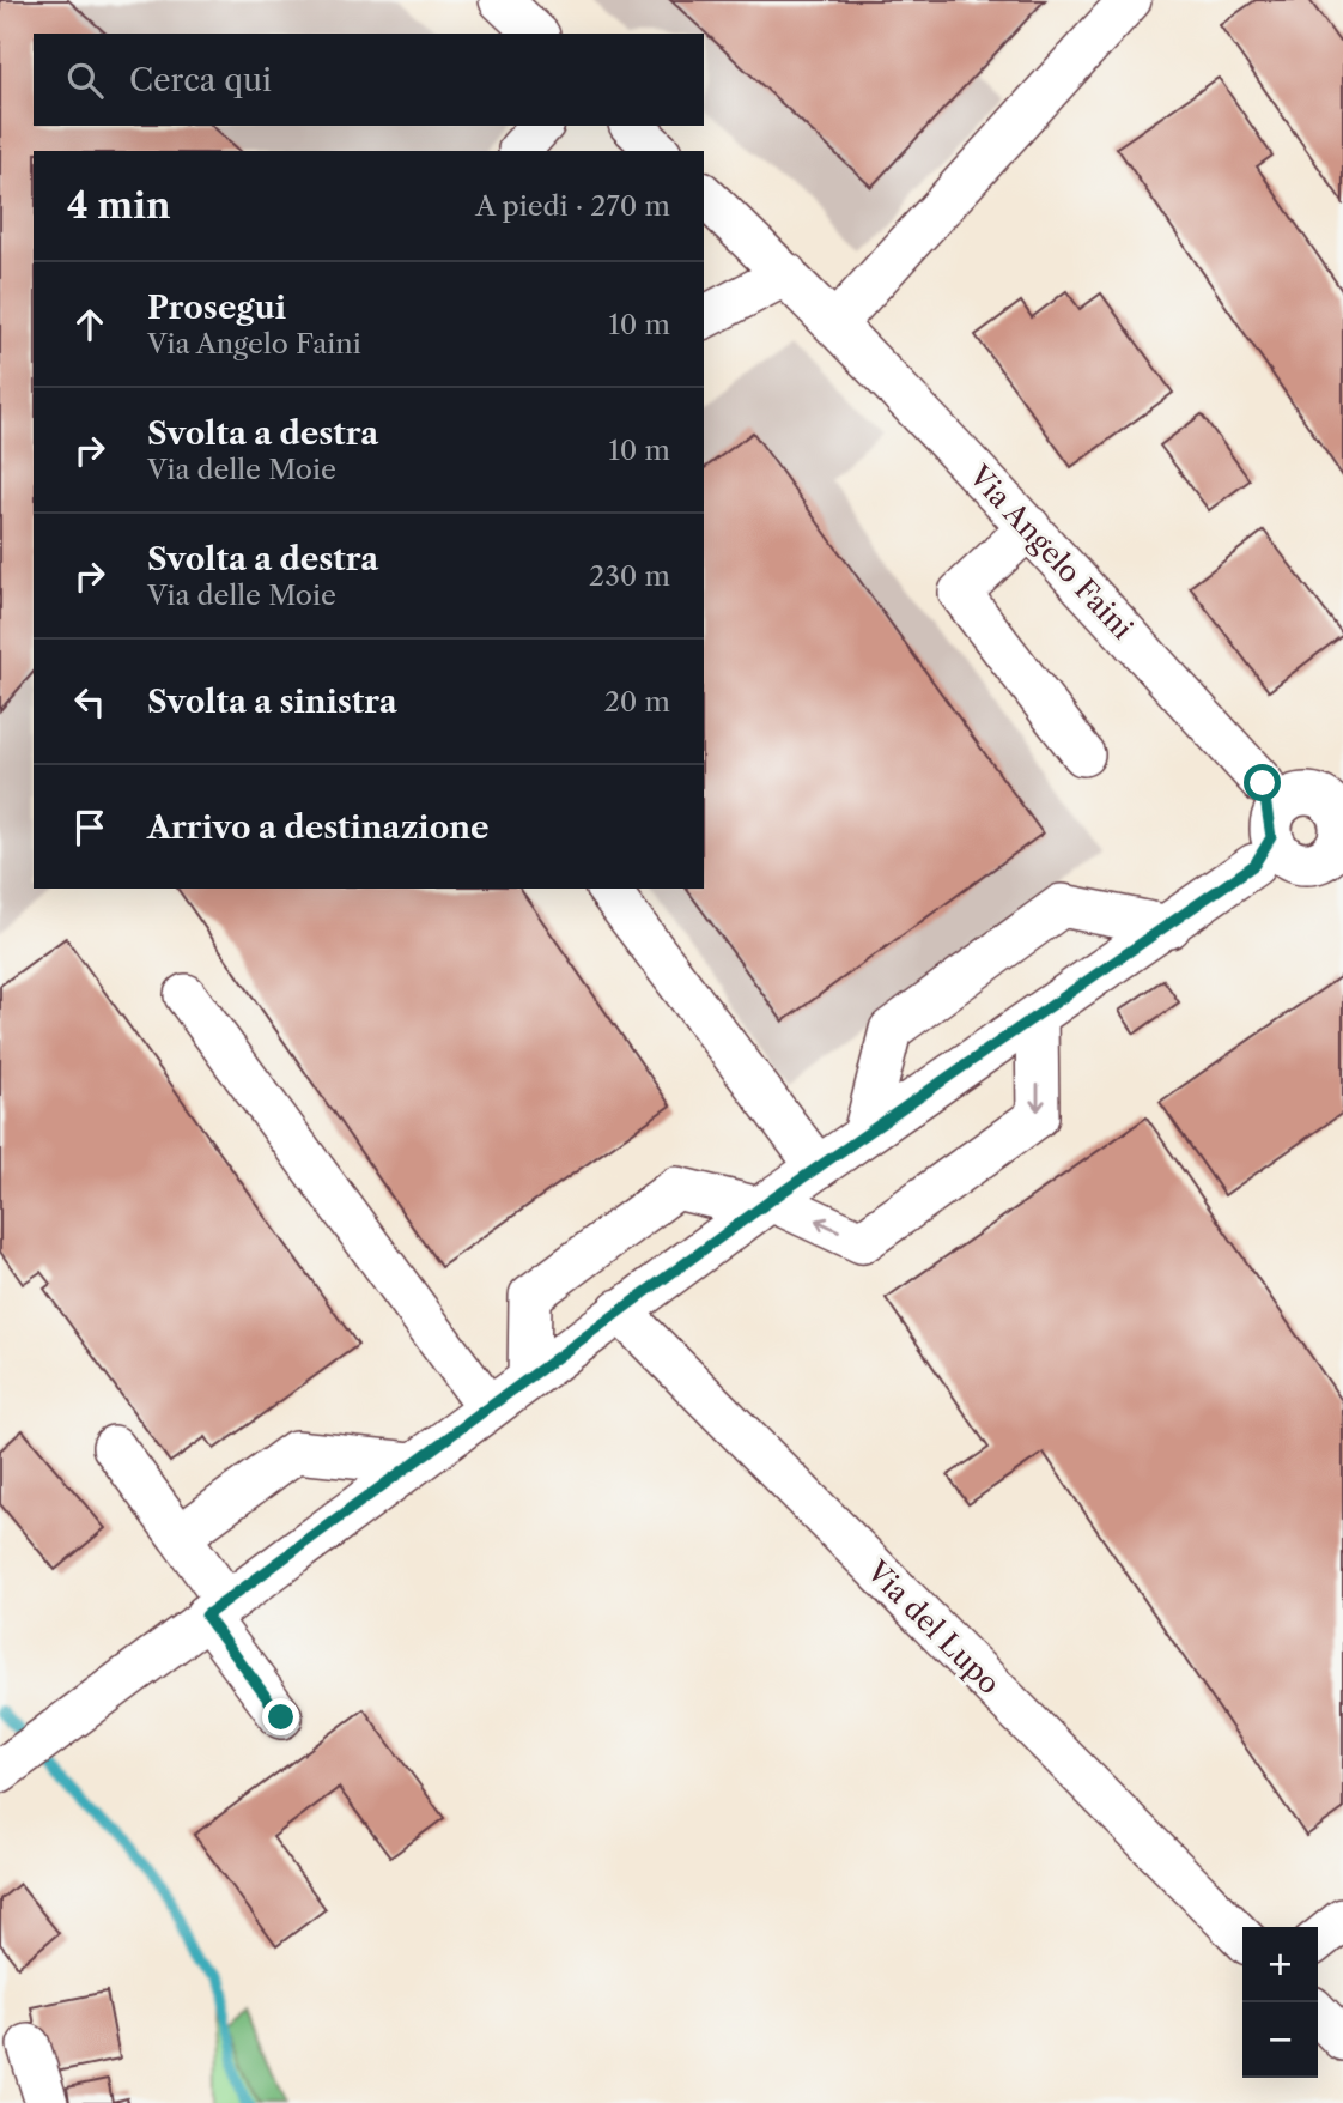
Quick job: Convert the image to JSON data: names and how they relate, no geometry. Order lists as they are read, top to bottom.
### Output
{
  "streets": {
    "street": ["Via Angelo Faini", "Via del Lupo"]
  },
  "page": {
    "search": "Cerca qui",
    "heading": ["4 min", "A piedi · 270 m"],
    "list": [
      ["Prosegui", "Via Angelo Faini", "10 m"],
      ["Svolta a destra", "Via delle Moie", "10 m"],
      ["Svolta a destra", "Via delle Moie", "230 m"],
      ["Svolta a sinistra", "20 m"],
      "Arrivo a destinazione"
    ],
    "map_buttons": ["+", "−"]
  }
}
